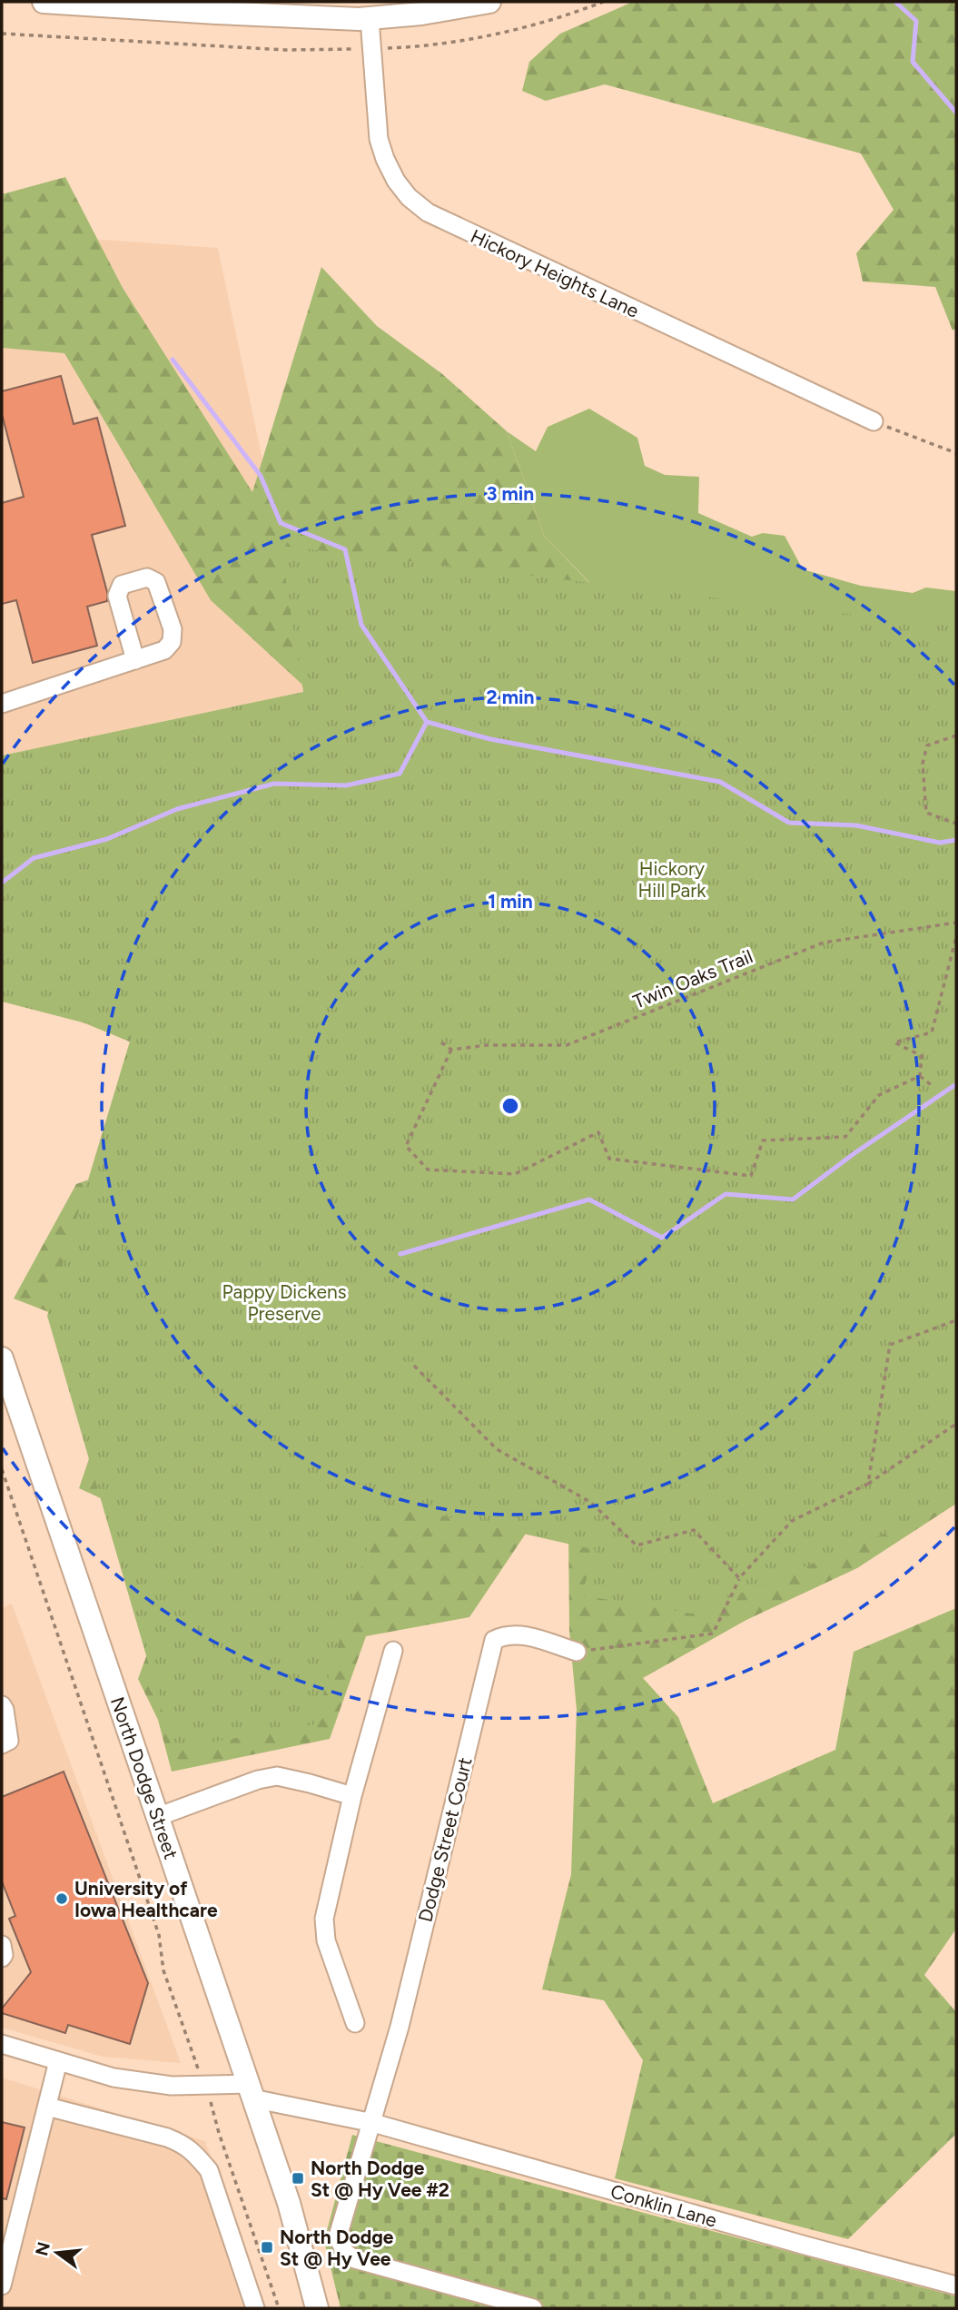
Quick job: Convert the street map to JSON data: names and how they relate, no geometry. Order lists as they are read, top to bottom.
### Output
{
  "streets": {
    "main road": ["North Dodge Street"],
    "street": ["Hickory Heights Lane", "Dodge Street Court", "Conklin Lane"],
    "path": ["Twin Oaks Trail"]
  },
  "crossings": [
    ["North Dodge Street", "Conklin Lane"],
    ["Dodge Street Court", "Conklin Lane"]
  ],
  "parks": ["Hickory Hill Park", "Pappy Dickens Preserve"],
  "places": {
    "other": ["University of Iowa Healthcare"],
    "transit": ["North Dodge St @ Hy Vee #2", "North Dodge St @ Hy Vee"]
  },
  "north": "left",
  "rings": ["3 min", "2 min", "1 min"]
}
